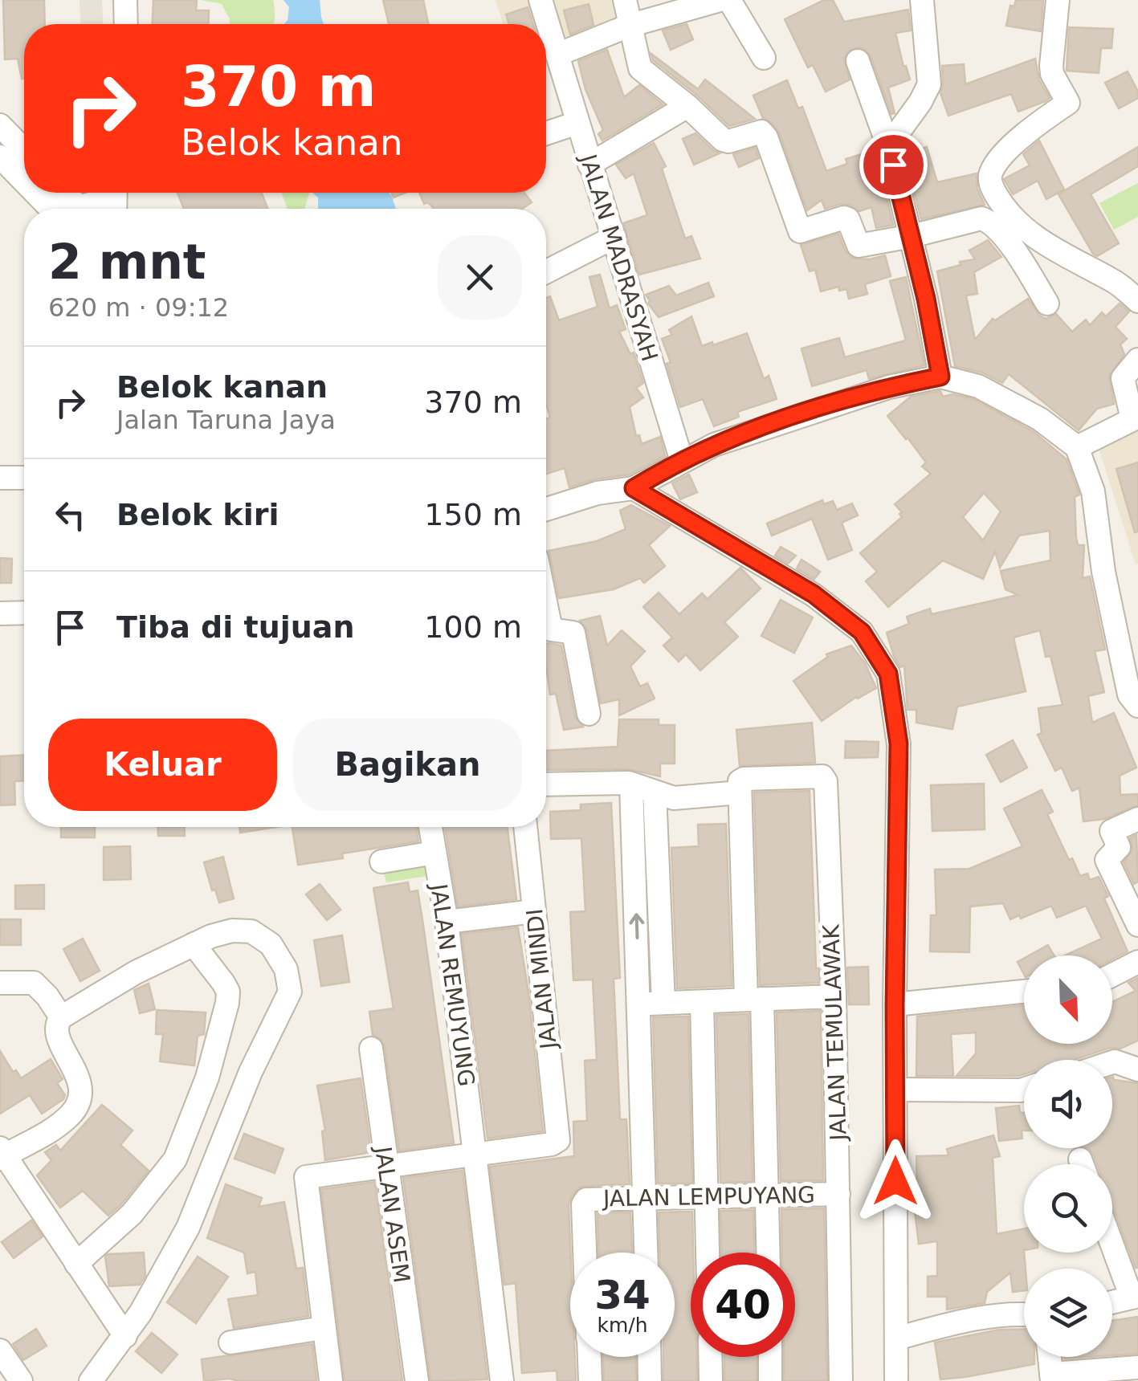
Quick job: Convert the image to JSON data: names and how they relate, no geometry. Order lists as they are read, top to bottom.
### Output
{
  "streets": {
    "street": [
      "JALAN MADRASYAH",
      "JALAN MINDI",
      "JALAN REMUYUNG",
      "JALAN TEMULAWAK",
      "JALAN LEMPUYANG",
      "JALAN ASEM"
    ]
  },
  "crossings": [
    ["JALAN MINDI", "JALAN REMUYUNG"],
    ["JALAN TEMULAWAK", "JALAN LEMPUYANG"]
  ],
  "north": "bottom right",
  "page": {
    "turn": ["370 m", "Belok kanan"],
    "heading": ["2 mnt", "620 m · 09:12"],
    "list": [
      {
        "name": "Belok kanan",
        "note": "Jalan Taruna Jaya",
        "value": "370 m"
      },
      {
        "name": "Belok kiri",
        "value": "150 m"
      },
      {
        "name": "Tiba di tujuan",
        "value": "100 m"
      }
    ],
    "buttons": ["Keluar", "Bagikan"],
    "speed": "34 km/h",
    "limit": "40"
  }
}
